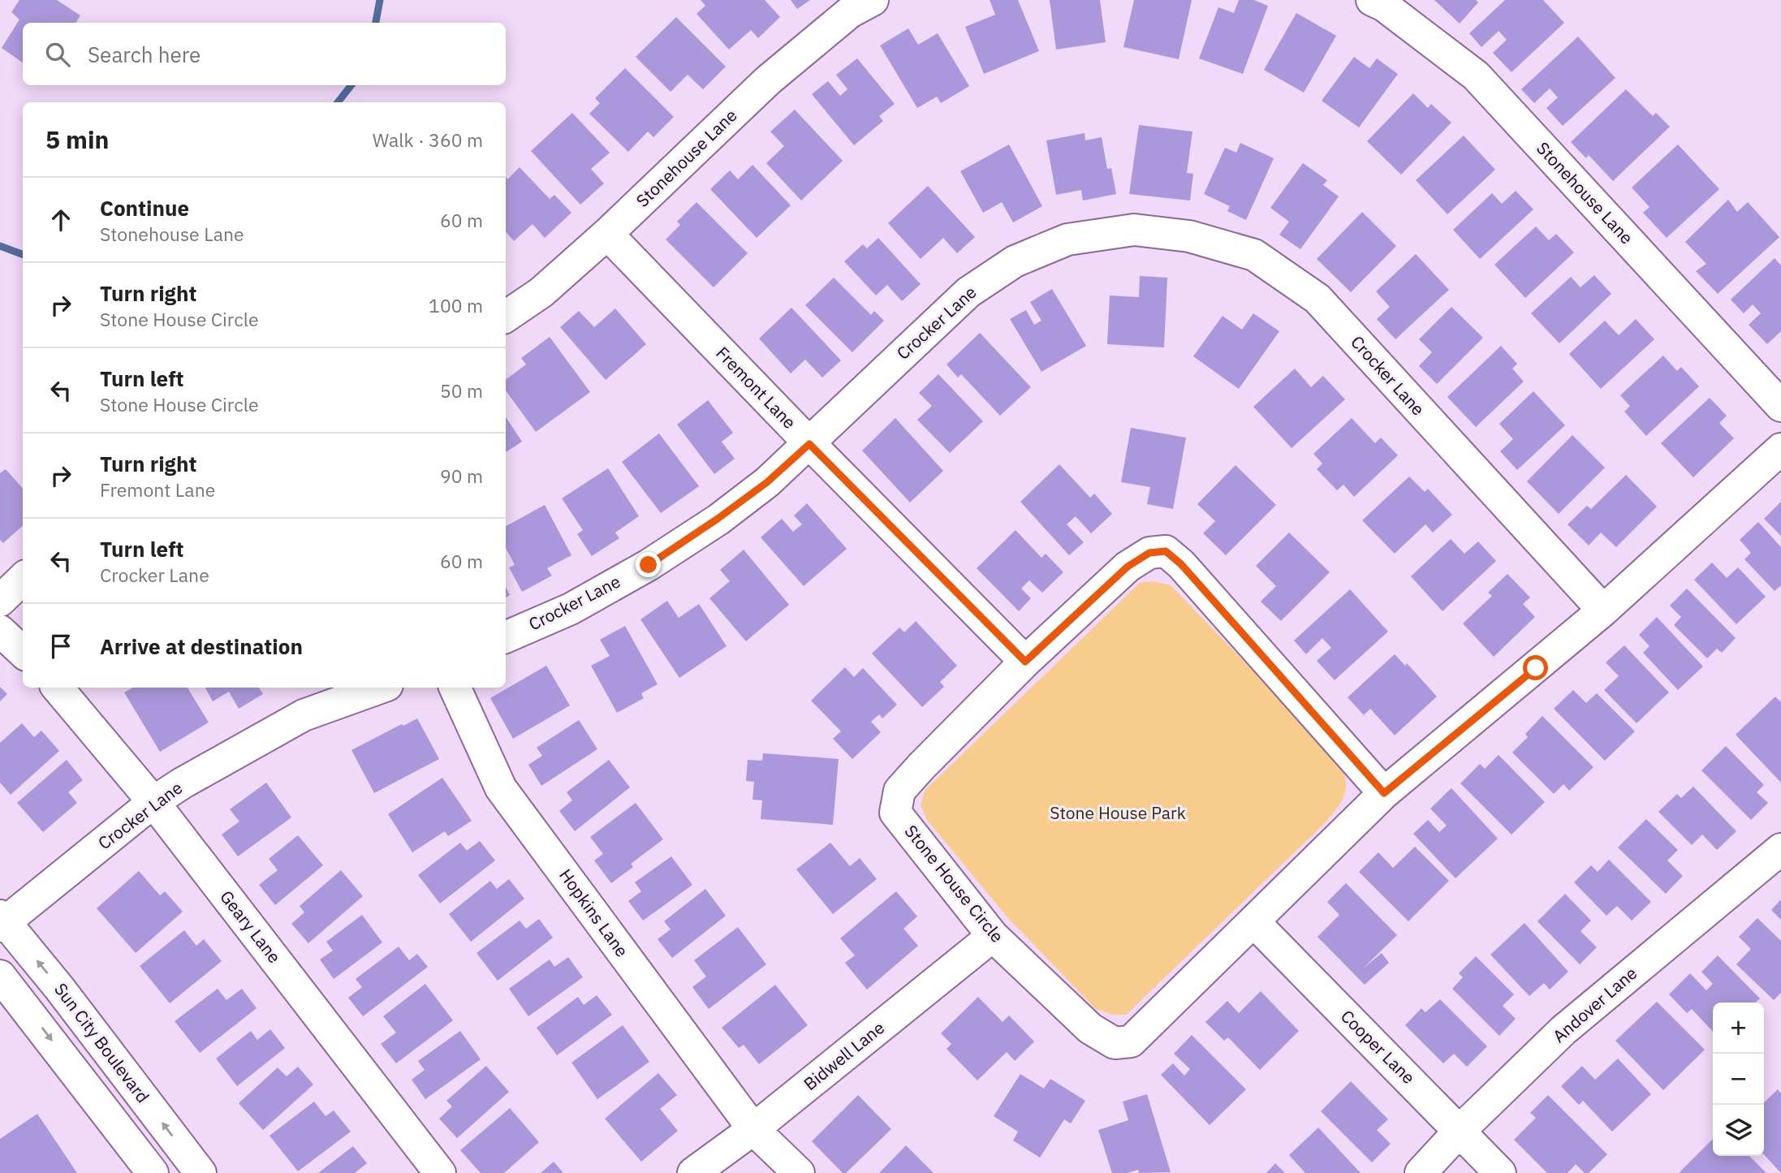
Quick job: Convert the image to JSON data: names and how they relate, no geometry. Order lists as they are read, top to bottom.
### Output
{
  "streets": {
    "street": [
      "Stonehouse Lane",
      "Crocker Lane",
      "Fremont Lane",
      "Stone House Circle",
      "Hopkins Lane",
      "Geary Lane",
      "Andover Lane",
      "Sun City Boulevard",
      "Cooper Lane",
      "Bidwell Lane"
    ]
  },
  "crossings": [
    ["Stonehouse Lane", "Fremont Lane"],
    ["Crocker Lane", "Fremont Lane"],
    ["Crocker Lane", "Geary Lane"],
    ["Crocker Lane", "Sun City Boulevard"],
    ["Fremont Lane", "Stone House Circle"],
    ["Stone House Circle", "Cooper Lane"],
    ["Stone House Circle", "Bidwell Lane"],
    ["Hopkins Lane", "Bidwell Lane"],
    ["Andover Lane", "Cooper Lane"]
  ],
  "parks": ["Stone House Park"],
  "page": {
    "search": "Search here",
    "heading": ["5 min", "Walk · 360 m"],
    "list": [
      ["Continue", "Stonehouse Lane", "60 m"],
      ["Turn right", "Stone House Circle", "100 m"],
      ["Turn left", "Stone House Circle", "50 m"],
      ["Turn right", "Fremont Lane", "90 m"],
      ["Turn left", "Crocker Lane", "60 m"],
      "Arrive at destination"
    ],
    "map_buttons": ["+", "−"]
  }
}
